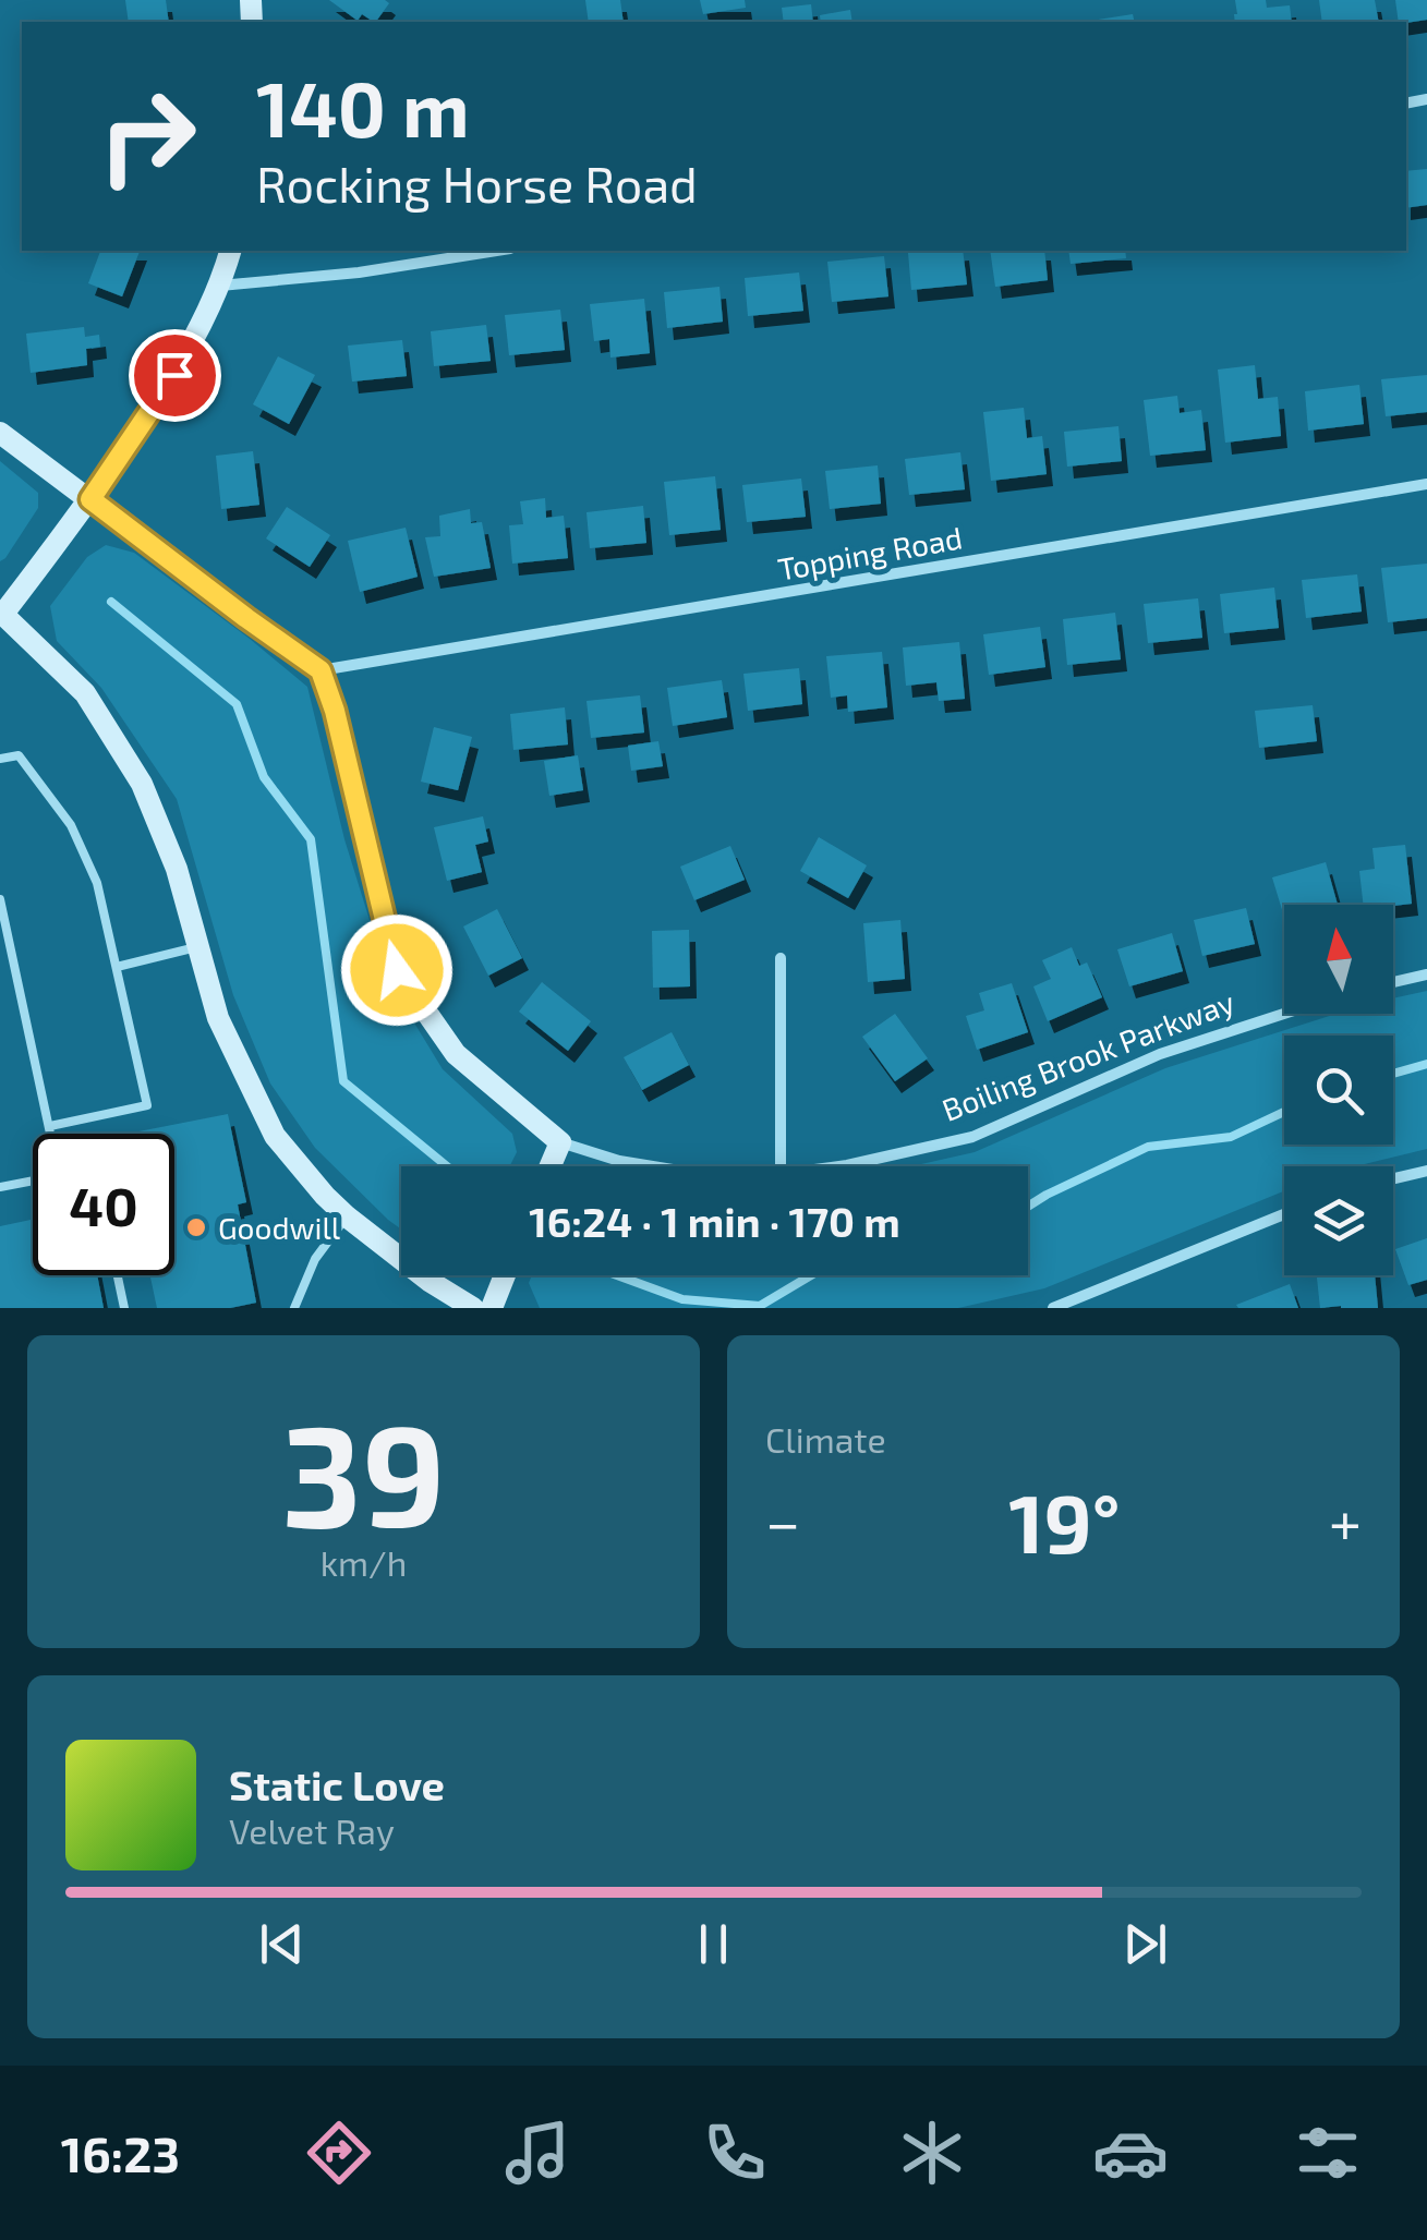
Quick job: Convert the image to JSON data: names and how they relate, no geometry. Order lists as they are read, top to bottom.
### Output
{
  "streets": {
    "street": ["Topping Road", "Boiling Brook Parkway"]
  },
  "crossings": [
    ["Topping Road", "Boiling Brook Parkway"]
  ],
  "places": ["Goodwill"],
  "north": "top",
  "page": {
    "turn": ["140 m", "Rocking Horse Road"],
    "limit": "40",
    "trip": "16:24 · 1 min · 170 m",
    "tile": [
      ["39", "km/h"],
      "Climate"
    ],
    "heat": ["−", "19°", "+"],
    "song": ["Static Love", "Velvet Ray"],
    "tabs": "16:23"
  }
}
